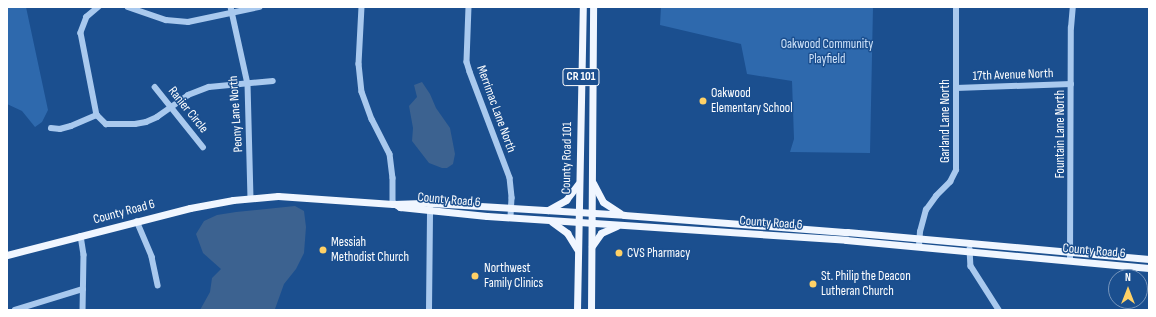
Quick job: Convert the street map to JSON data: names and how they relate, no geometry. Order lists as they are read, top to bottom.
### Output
{
  "streets": {
    "main road": ["CR 101", "County Road 101", "County Road 6"],
    "street": [
      "17th Avenue North",
      "Merrimac Lane North",
      "Ranier Circle",
      "Peony Lane North",
      "Garland Lane North",
      "Fountain Lane North"
    ]
  },
  "crossings": [
    ["17th Avenue North", "Garland Lane North"],
    ["17th Avenue North", "Fountain Lane North"],
    ["Merrimac Lane North", "County Road 6"],
    ["Peony Lane North", "County Road 6"],
    ["Garland Lane North", "County Road 6"],
    ["Fountain Lane North", "County Road 6"],
    ["County Road 101", "County Road 6"]
  ],
  "parks": ["Oakwood Community Playfield"],
  "places": [
    "Oakwood Elementary School",
    "Messiah Methodist Church",
    "CVS Pharmacy",
    "Northwest Family Clinics",
    "St. Philip the Deacon Lutheran Church"
  ],
  "north": "top"
}
